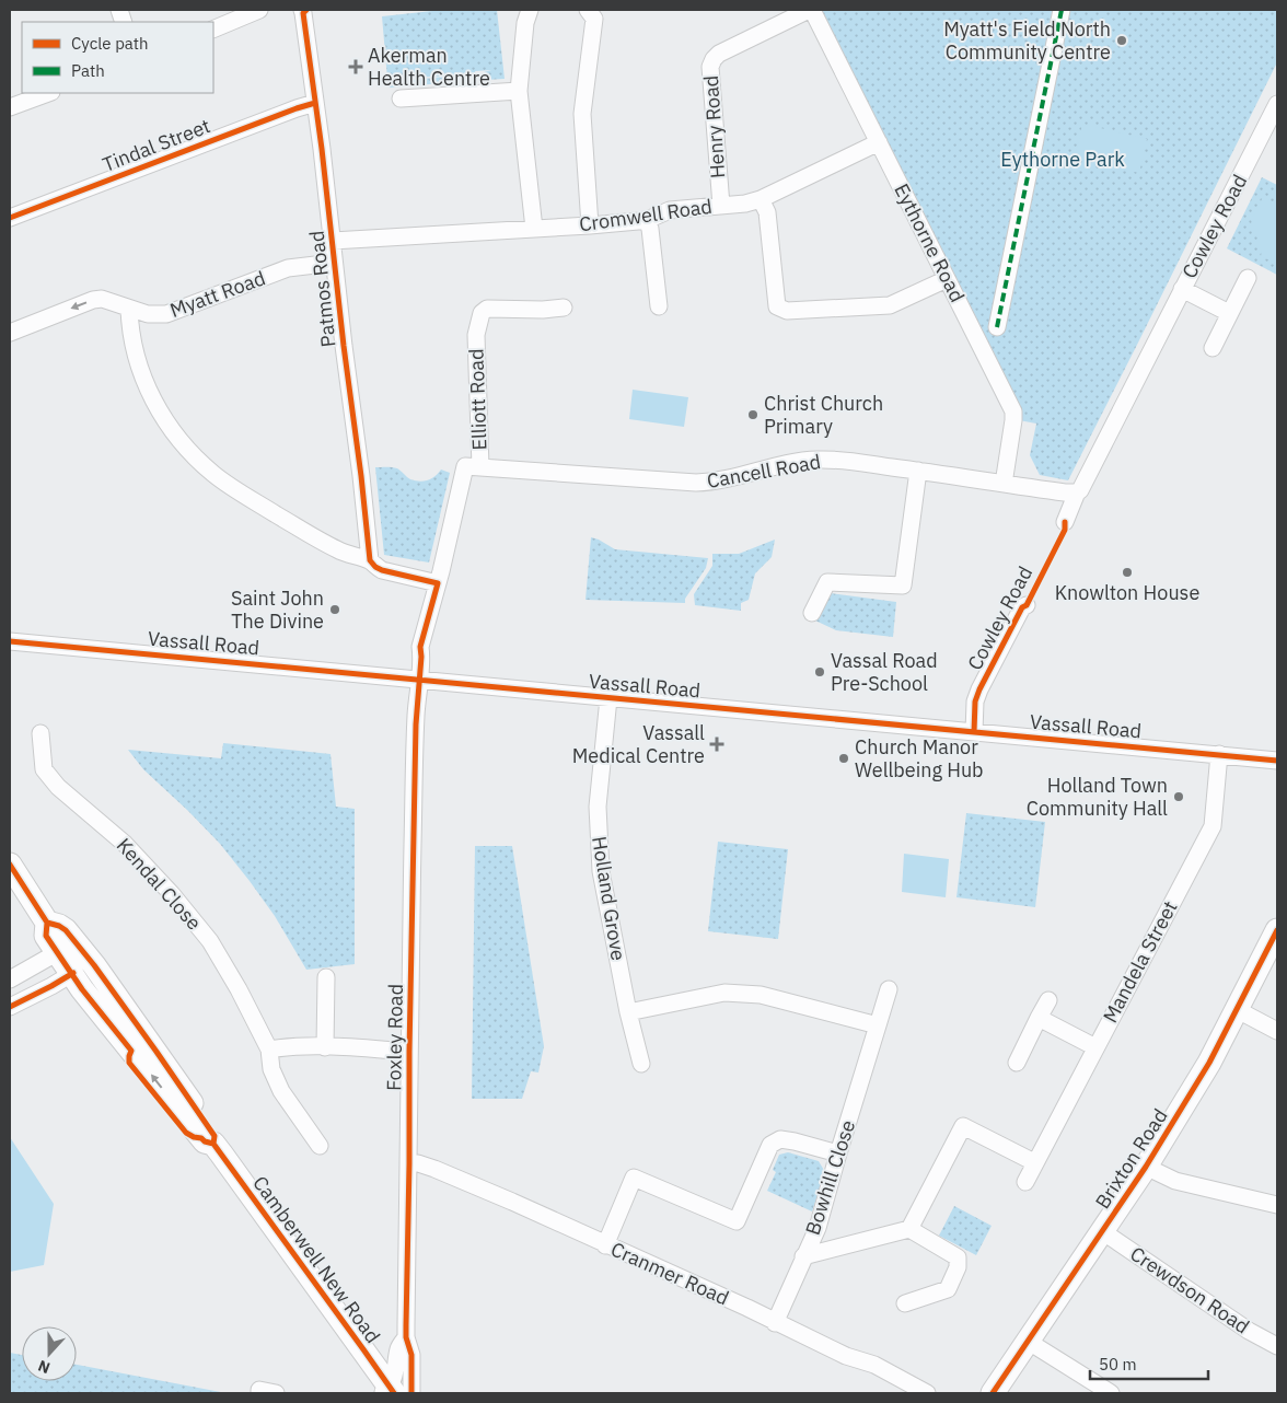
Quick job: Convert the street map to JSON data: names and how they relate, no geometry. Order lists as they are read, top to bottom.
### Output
{
  "streets": {
    "highway": ["Brixton Road", "Camberwell New Road"],
    "street": [
      "Henry Road",
      "Tindal Street",
      "Cromwell Road",
      "Cowley Road",
      "Eythorne Road",
      "Patmos Road",
      "Myatt Road",
      "Elliott Road",
      "Cancell Road",
      "Vassall Road",
      "Kendal Close",
      "Holland Grove",
      "Mandela Street",
      "Foxley Road",
      "Bowhill Close",
      "Cranmer Road",
      "Crewdson Road"
    ]
  },
  "crossings": [
    ["Henry Road", "Cromwell Road"],
    ["Henry Road", "Eythorne Road"],
    ["Tindal Street", "Patmos Road"],
    ["Cromwell Road", "Eythorne Road"],
    ["Cromwell Road", "Patmos Road"],
    ["Cowley Road", "Cancell Road"],
    ["Cowley Road", "Vassall Road"],
    ["Eythorne Road", "Cancell Road"],
    ["Patmos Road", "Myatt Road"],
    ["Elliott Road", "Cancell Road"],
    ["Elliott Road", "Vassall Road"],
    ["Elliott Road", "Foxley Road"],
    ["Vassall Road", "Holland Grove"],
    ["Vassall Road", "Mandela Street"],
    ["Vassall Road", "Foxley Road"],
    ["Foxley Road", "Camberwell New Road"],
    ["Foxley Road", "Cranmer Road"],
    ["Brixton Road", "Crewdson Road"],
    ["Bowhill Close", "Cranmer Road"]
  ],
  "one_way": ["Myatt Road"],
  "parks": ["Eythorne Park"],
  "places": {
    "other": [
      "Myatt's Field North Community Centre",
      "Christ Church Primary",
      "Knowlton House",
      "Saint John The Divine",
      "Vassal Road Pre-School",
      "Church Manor Wellbeing Hub",
      "Holland Town Community Hall"
    ],
    "health": ["Akerman Health Centre", "Vassall Medical Centre"]
  },
  "legend": ["Cycle path", "Path"],
  "scale_bar": "50 m",
  "north": "bottom"
}
